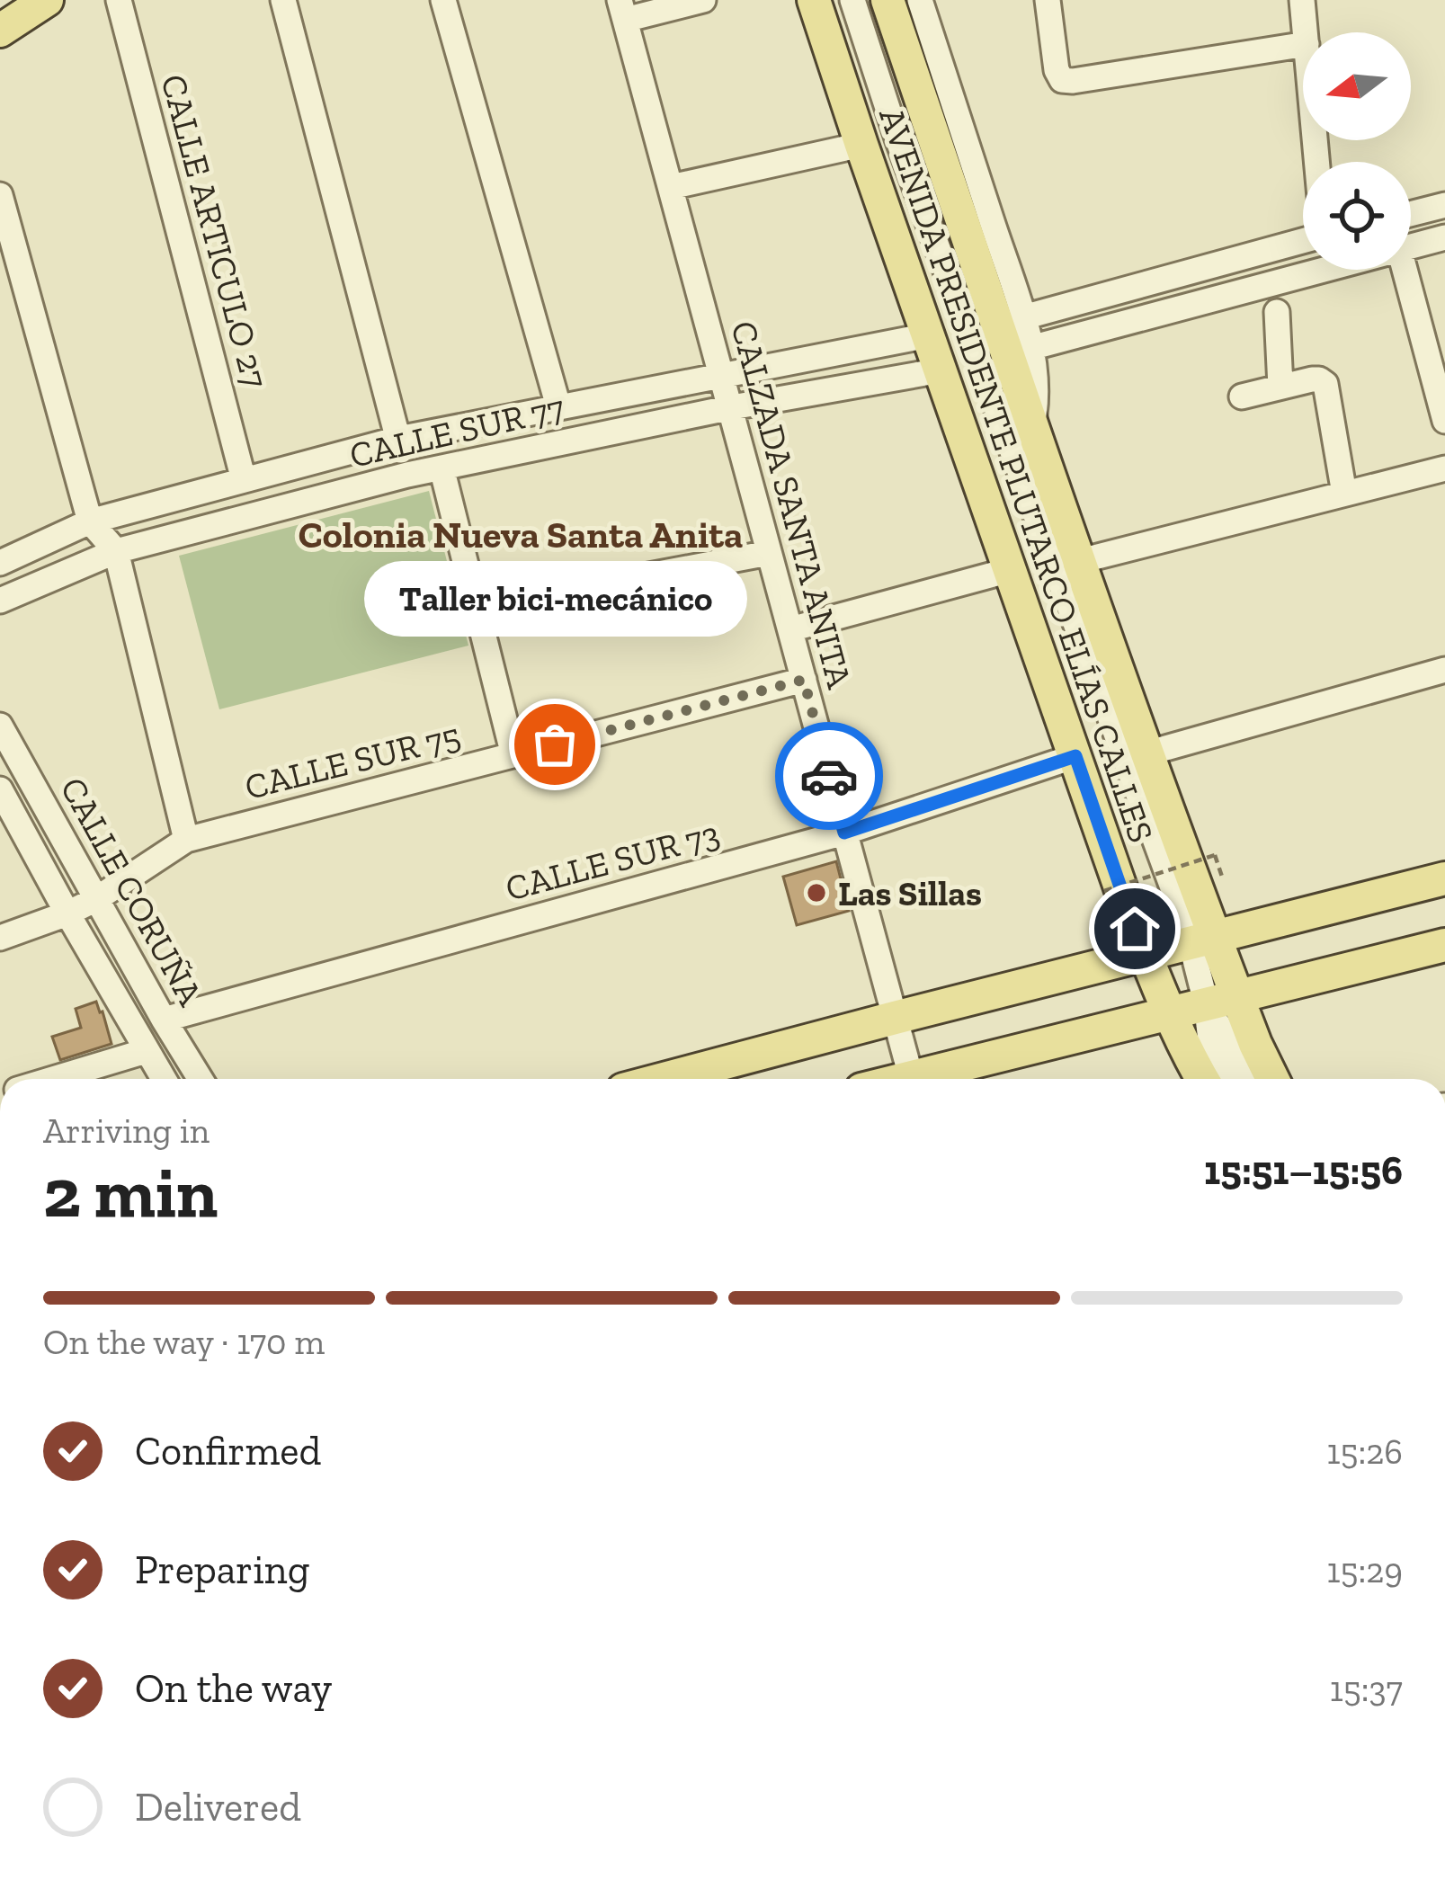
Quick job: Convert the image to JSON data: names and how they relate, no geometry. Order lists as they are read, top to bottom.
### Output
{
  "streets": {
    "main road": ["AVENIDA PRESIDENTE PLUTARCO ELÍAS CALLES"],
    "street": [
      "CALLE ARTICULO 27",
      "CALLE SUR 77",
      "CALZADA SANTA ANITA",
      "CALLE SUR 75",
      "CALLE SUR 73",
      "CALLE CORUÑA"
    ]
  },
  "crossings": [
    ["CALLE ARTICULO 27", "CALLE SUR 77"],
    ["CALLE SUR 77", "AVENIDA PRESIDENTE PLUTARCO ELÍAS CALLES"],
    ["CALLE SUR 77", "CALZADA SANTA ANITA"],
    ["AVENIDA PRESIDENTE PLUTARCO ELÍAS CALLES", "CALLE SUR 73"],
    ["CALZADA SANTA ANITA", "CALLE SUR 75"],
    ["CALZADA SANTA ANITA", "CALLE SUR 73"],
    ["CALLE SUR 75", "CALLE CORUÑA"],
    ["CALLE SUR 73", "CALLE CORUÑA"]
  ],
  "districts": ["Colonia Nueva Santa Anita"],
  "places": ["Taller bici-mecánico", "Las Sillas"],
  "north": "left",
  "page": {
    "bubble": "Taller bici-mecánico",
    "heading": ["2 min", "Arriving in", "15:51–15:56"],
    "bar": "On the way · 170 m",
    "list": [
      ["Confirmed", "15:26"],
      ["Preparing", "15:29"],
      ["On the way", "15:37"],
      "Delivered"
    ]
  }
}
